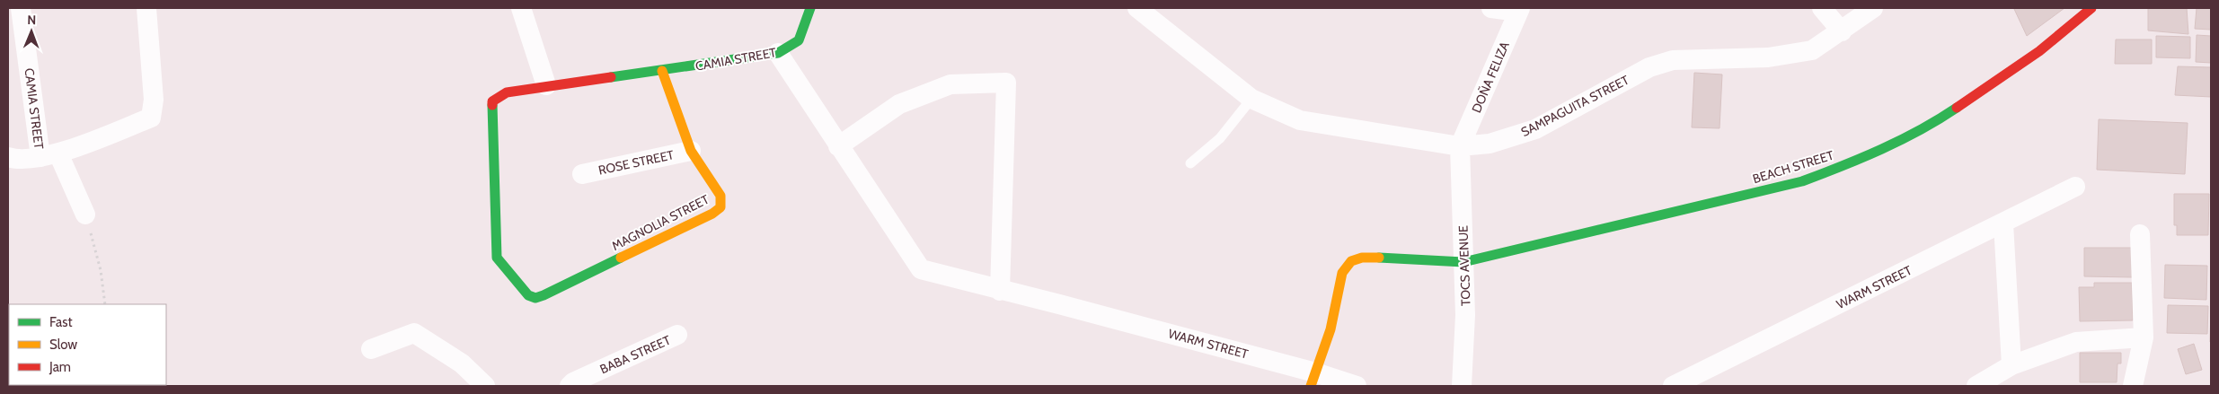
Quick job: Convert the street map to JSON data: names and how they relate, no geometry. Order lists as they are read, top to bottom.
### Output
{
  "streets": {
    "street": [
      "CAMIA STREET",
      "DOÑA FELIZA",
      "SAMPAGUITA STREET",
      "ROSE STREET",
      "BEACH STREET",
      "MAGNOLIA STREET",
      "TOCS AVENUE",
      "WARM STREET",
      "BABA STREET"
    ]
  },
  "crossings": [
    ["CAMIA STREET", "MAGNOLIA STREET"],
    ["CAMIA STREET", "WARM STREET"],
    ["DOÑA FELIZA", "SAMPAGUITA STREET"],
    ["DOÑA FELIZA", "TOCS AVENUE"],
    ["SAMPAGUITA STREET", "TOCS AVENUE"],
    ["ROSE STREET", "MAGNOLIA STREET"],
    ["BEACH STREET", "TOCS AVENUE"],
    ["BEACH STREET", "WARM STREET"]
  ],
  "legend": ["Fast", "Slow", "Jam"],
  "north": "top"
}
